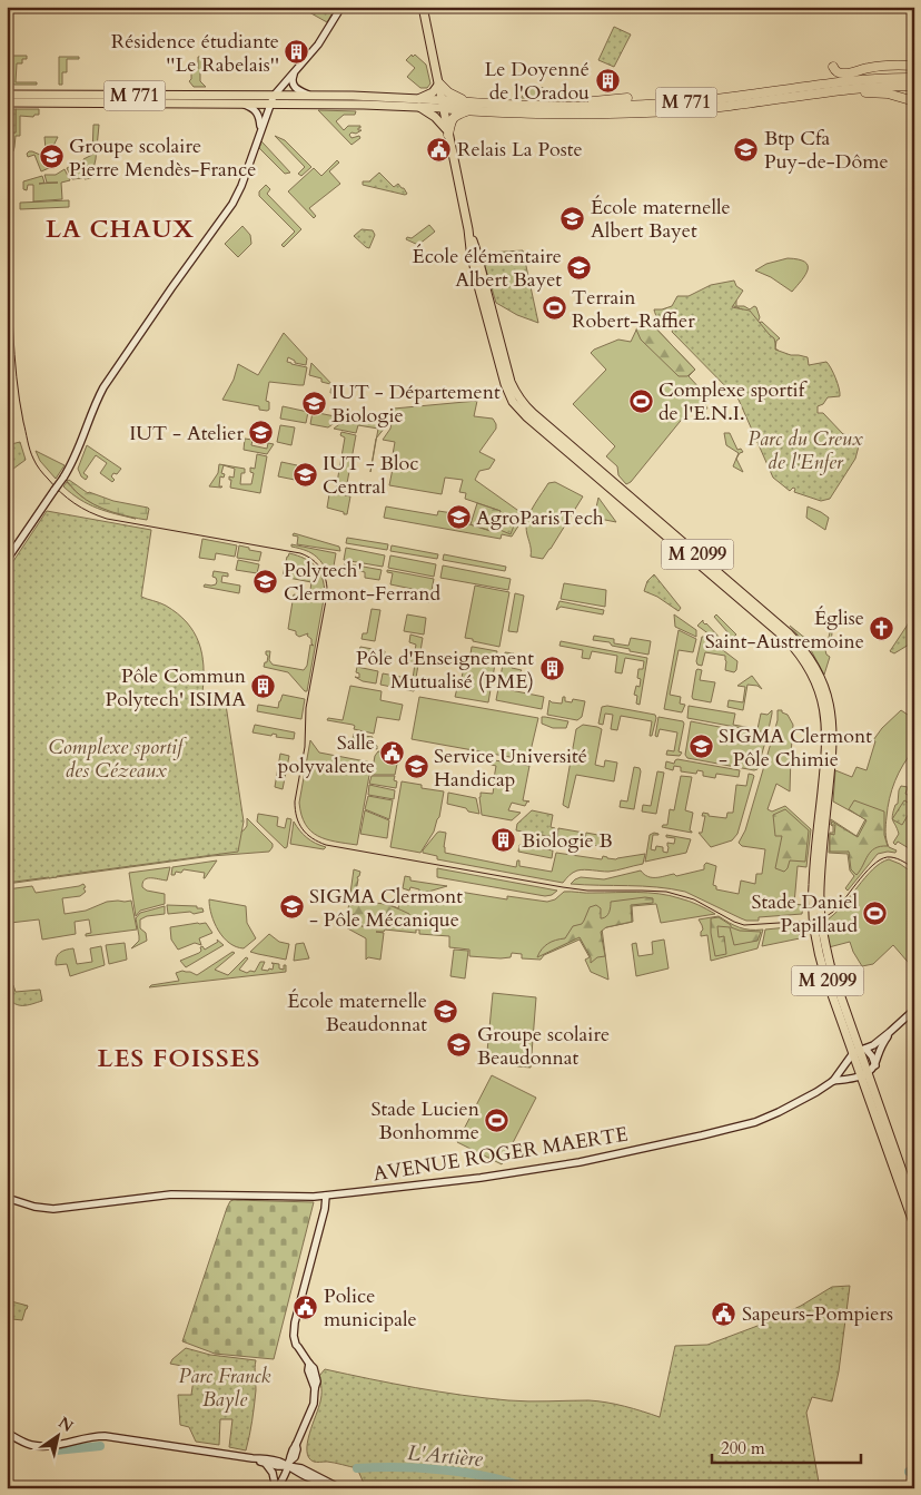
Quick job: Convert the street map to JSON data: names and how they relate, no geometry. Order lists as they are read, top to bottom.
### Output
{
  "streets": {
    "highway": ["M 771"],
    "main road": ["M 2099", "AVENUE ROGER MAERTE"]
  },
  "crossings": [
    ["M 771", "M 2099"],
    ["M 2099", "AVENUE ROGER MAERTE"]
  ],
  "districts": ["LA CHAUX", "LES FOISSES"],
  "water": ["L'Artière"],
  "parks": ["Parc du Creux de l'Enfer", "Complexe sportif des Cézeaux", "Parc Franck Bayle"],
  "places": {
    "building": [
      "Résidence étudiante ''Le Rabelais''",
      "Le Doyenné de l'Oradou",
      "Pôle d'Enseignement Mutualisé (PME)",
      "Pôle Commun Polytech' ISIMA",
      "Biologie B"
    ],
    "public building": [
      "Relais La Poste",
      "Salle polyvalente",
      "Police municipale",
      "Sapeurs-Pompiers"
    ],
    "school or university": [
      "Btp Cfa Puy-de-Dôme",
      "Groupe scolaire Pierre Mendès-France",
      "École maternelle Albert Bayet",
      "École élémentaire Albert Bayet",
      "IUT - Département Biologie",
      "IUT - Atelier",
      "IUT - Bloc Central",
      "AgroParisTech",
      "Polytech' Clermont-Ferrand",
      "SIGMA Clermont - Pôle Chimie",
      "Service Université Handicap",
      "SIGMA Clermont - Pôle Mécanique",
      "École maternelle Beaudonnat",
      "Groupe scolaire Beaudonnat"
    ],
    "sports": [
      "Terrain Robert-Raffier",
      "Complexe sportif de l'E.N.I.",
      "Stade Daniel Papillaud",
      "Stade Lucien Bonhomme"
    ],
    "church": ["Église Saint-Austremoine"]
  },
  "scale_bar": "200 m",
  "north": "top right"
}
